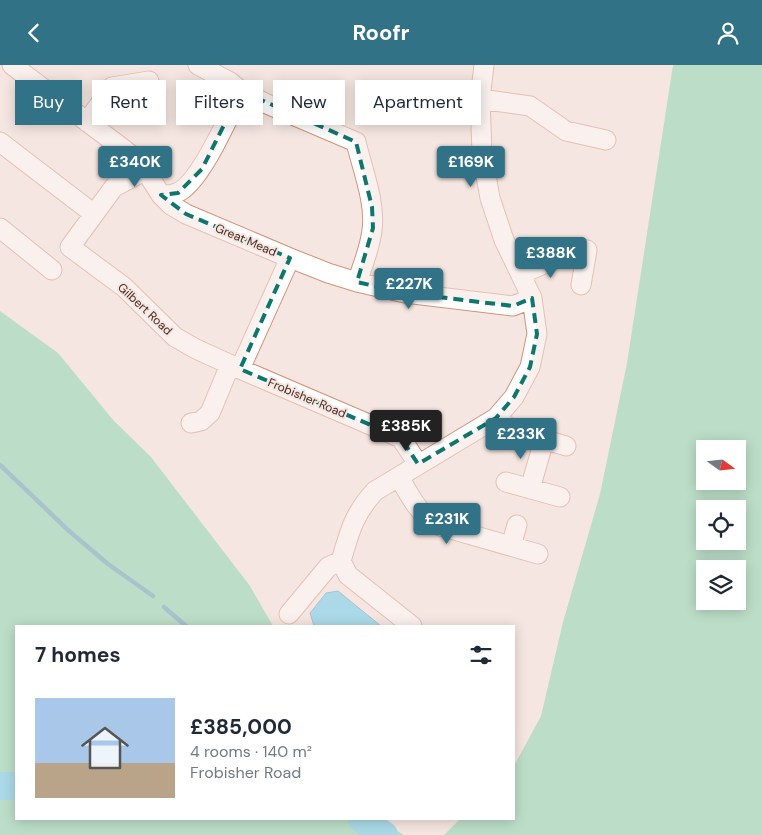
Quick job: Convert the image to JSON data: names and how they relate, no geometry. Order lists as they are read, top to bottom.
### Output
{
  "streets": {
    "street": ["Great Mead", "Gilbert Road", "Frobisher Road"]
  },
  "crossings": [
    ["Gilbert Road", "Frobisher Road"]
  ],
  "north": "right",
  "page": {
    "header": "Roofr",
    "chip": [
      "Buy",
      "Rent",
      "Filters",
      "New",
      "Apartment"
    ],
    "price": [
      "£340K",
      "£169K",
      "£388K",
      "£227K",
      "£385K",
      "£233K",
      "£231K"
    ],
    "heading": "7 homes",
    "list": [
      {
        "name": "£385,000",
        "note": "4 rooms · 140 m² · Frobisher Road"
      }
    ]
  }
}
